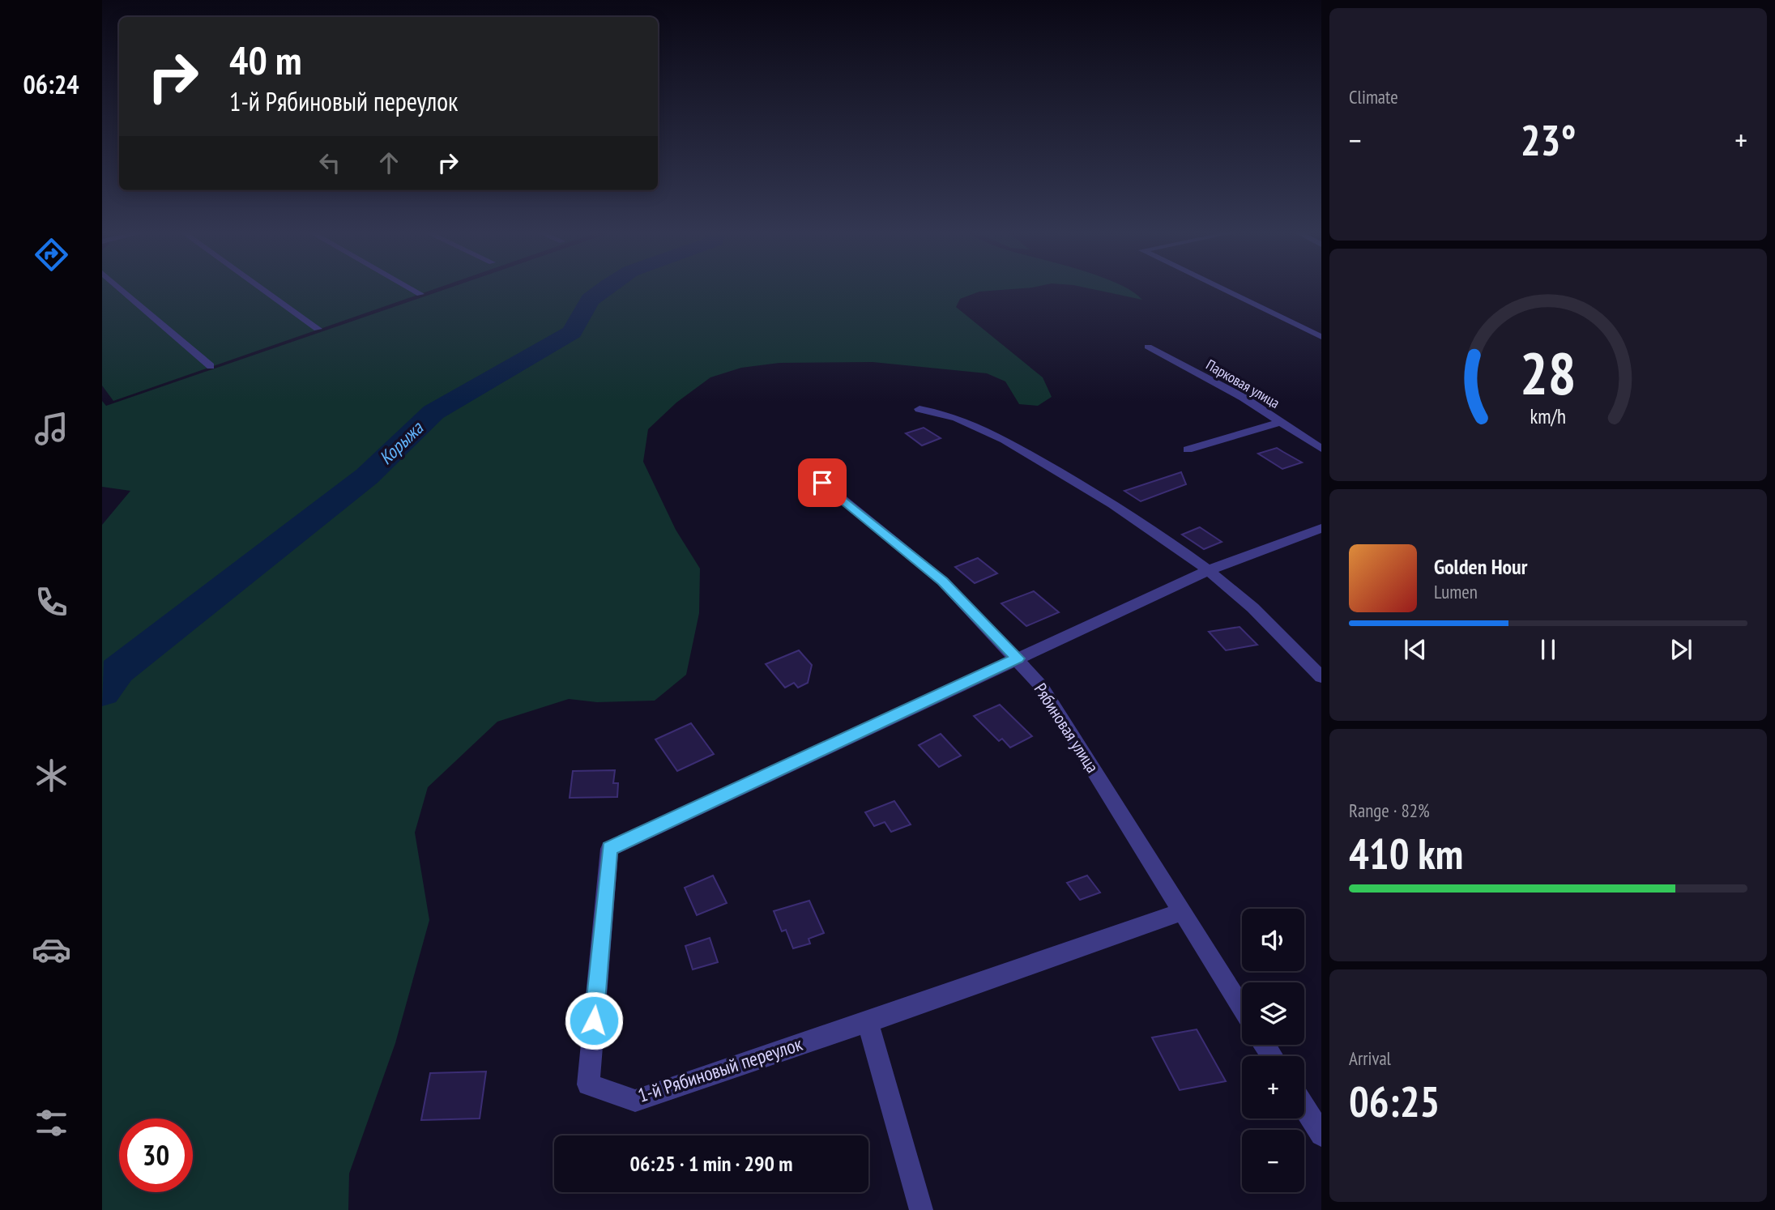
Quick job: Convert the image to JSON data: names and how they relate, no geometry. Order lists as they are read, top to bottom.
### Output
{
  "streets": {
    "street": ["Парковая улица", "Рябиновая улица", "1-й Рябиновый переулок"]
  },
  "crossings": [
    ["Рябиновая улица", "1-й Рябиновый переулок"]
  ],
  "water": ["Корыжа"],
  "page": {
    "tabs": "06:24",
    "tile": [
      "Climate",
      ["Range · 82%", "410 km"],
      ["Arrival", "06:25"]
    ],
    "turn": ["40 m", "1-й Рябиновый переулок"],
    "heat": ["−", "23°", "+"],
    "song": ["Golden Hour", "Lumen"],
    "map_buttons": ["+", "−"],
    "limit": "30",
    "trip": "06:25 · 1 min · 290 m",
    "gauge": ["28", "km/h"]
  }
}
